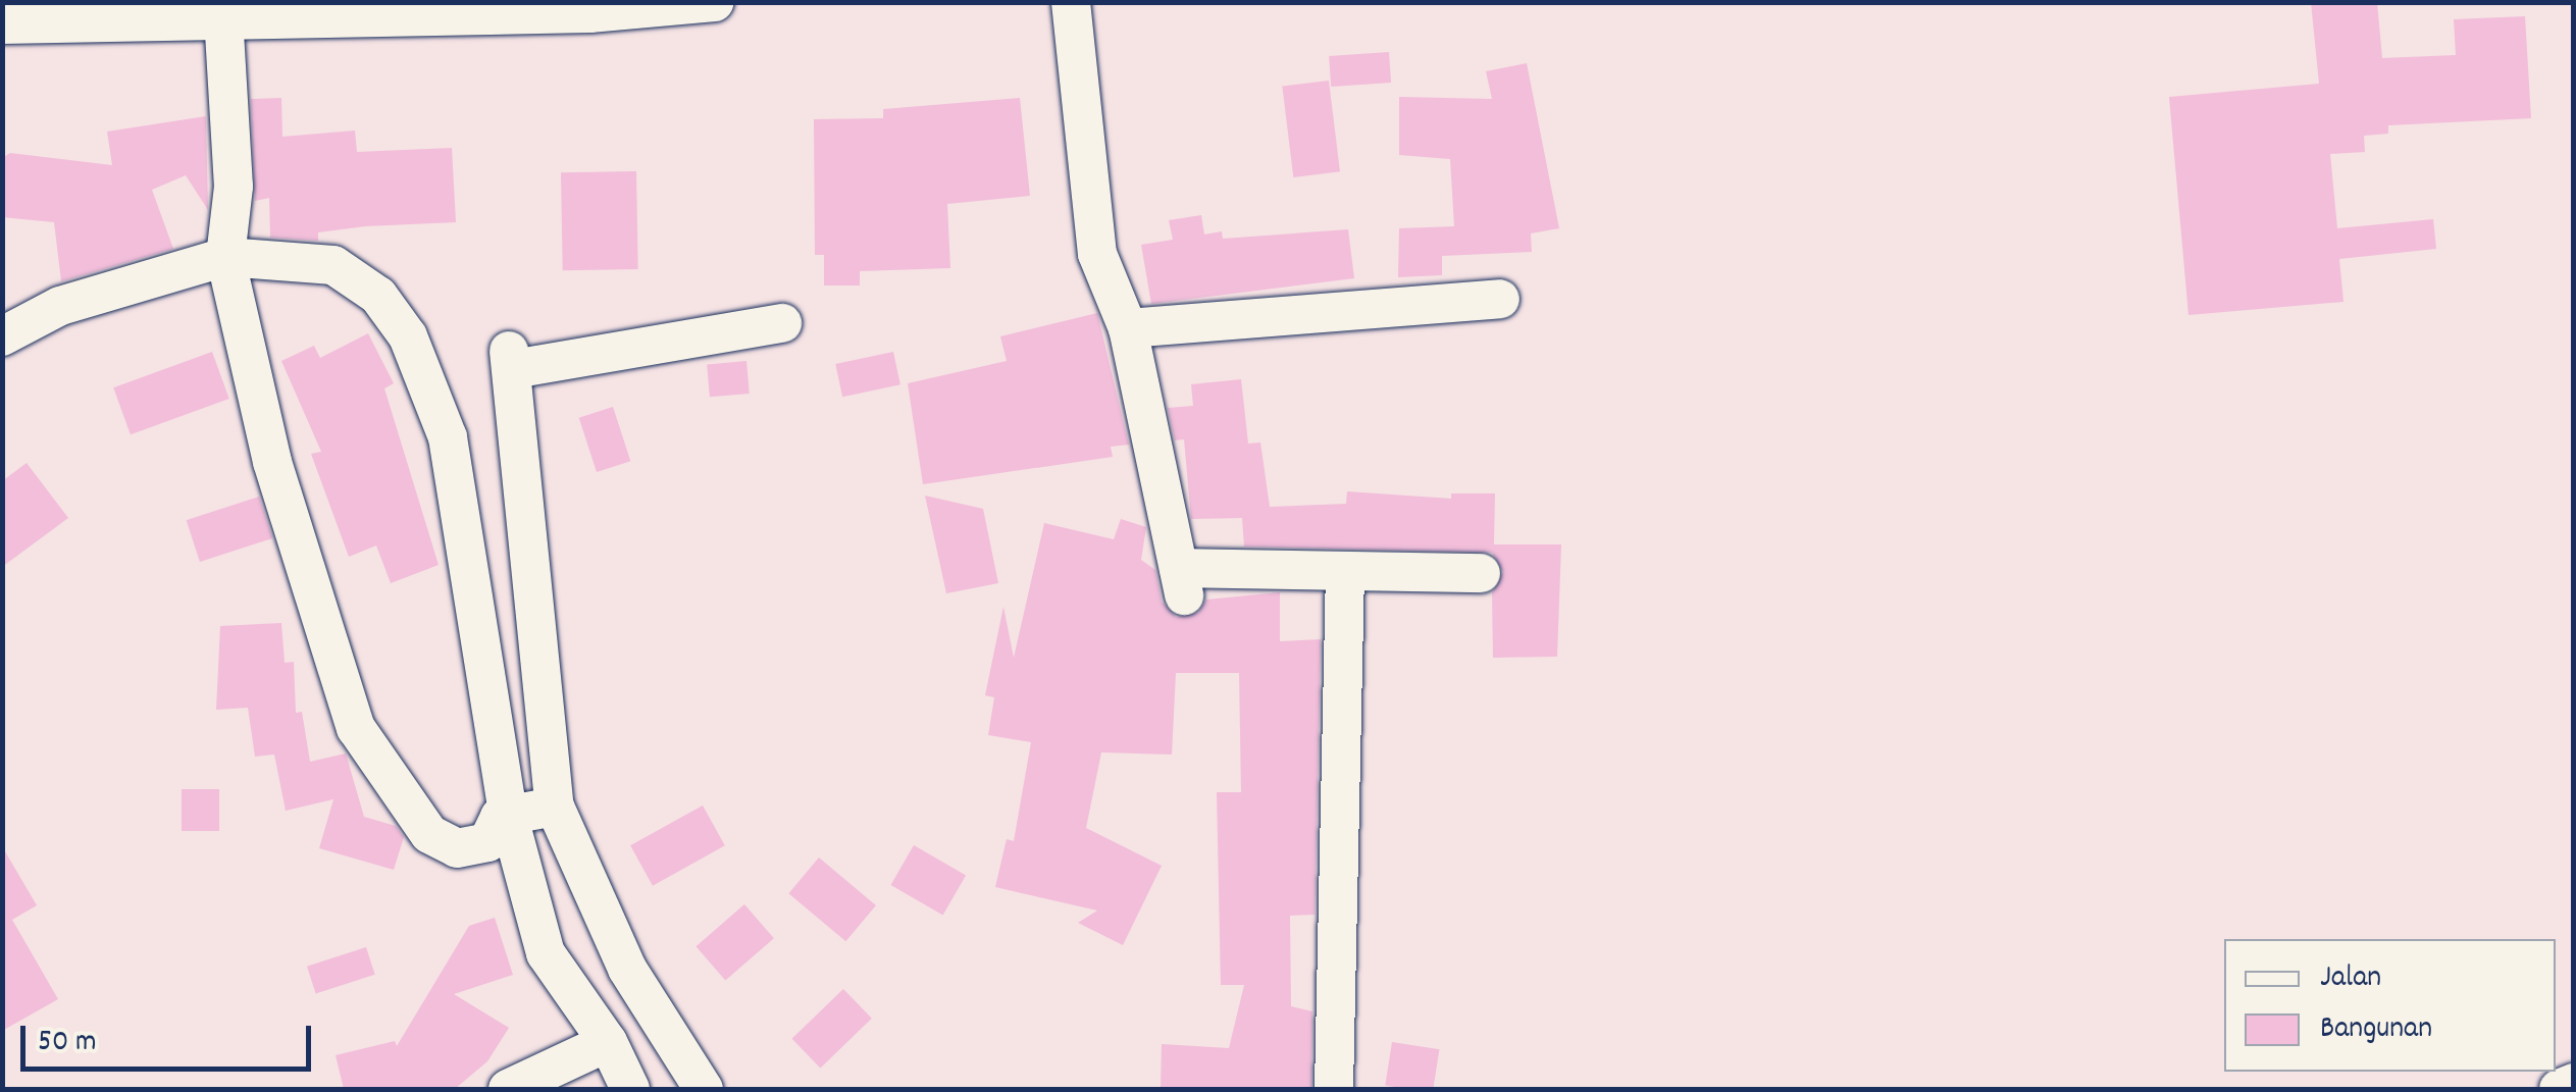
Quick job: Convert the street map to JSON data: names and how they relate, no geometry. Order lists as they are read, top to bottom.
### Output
{
  "legend": ["Jalan", "Bangunan"],
  "scale_bar": "50 m"
}
